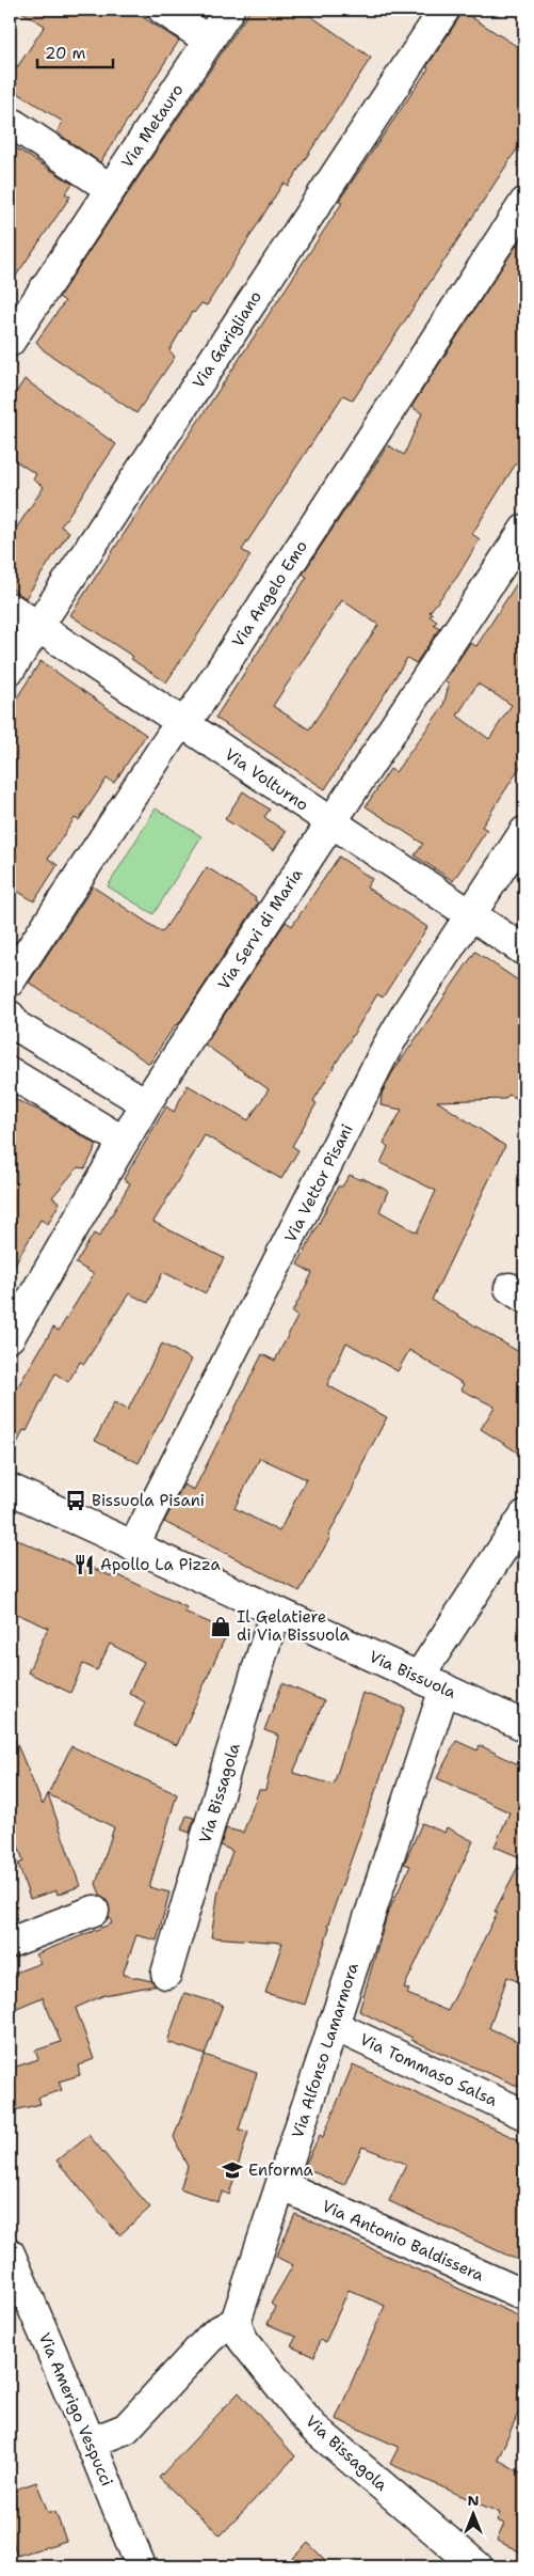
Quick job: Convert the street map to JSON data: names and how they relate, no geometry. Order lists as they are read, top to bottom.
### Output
{
  "streets": {
    "street": [
      "Via Metauro",
      "Via Garigliano",
      "Via Angelo Emo",
      "Via Volturno",
      "Via Servi di Maria",
      "Via Vettor Pisani",
      "Via Bissuola",
      "Via Bissagola",
      "Via Alfonso Lamarmora",
      "Via Tommaso Salsa",
      "Via Antonio Baldissera",
      "Via Amerigo Vespucci"
    ]
  },
  "crossings": [
    ["Via Garigliano", "Via Volturno"],
    ["Via Angelo Emo", "Via Volturno"],
    ["Via Volturno", "Via Servi di Maria"],
    ["Via Volturno", "Via Vettor Pisani"],
    ["Via Vettor Pisani", "Via Bissuola"],
    ["Via Bissuola", "Via Bissagola"],
    ["Via Bissuola", "Via Alfonso Lamarmora"],
    ["Via Bissagola", "Via Alfonso Lamarmora"],
    ["Via Alfonso Lamarmora", "Via Tommaso Salsa"],
    ["Via Alfonso Lamarmora", "Via Antonio Baldissera"]
  ],
  "places": {
    "bus stop": ["Bissuola Pisani"],
    "restaurant": ["Apollo La Pizza"],
    "shop": ["Il Gelatiere di Via Bissuola"],
    "school or university": ["Enforma"]
  },
  "scale_bar": "20 m",
  "north": "top"
}
